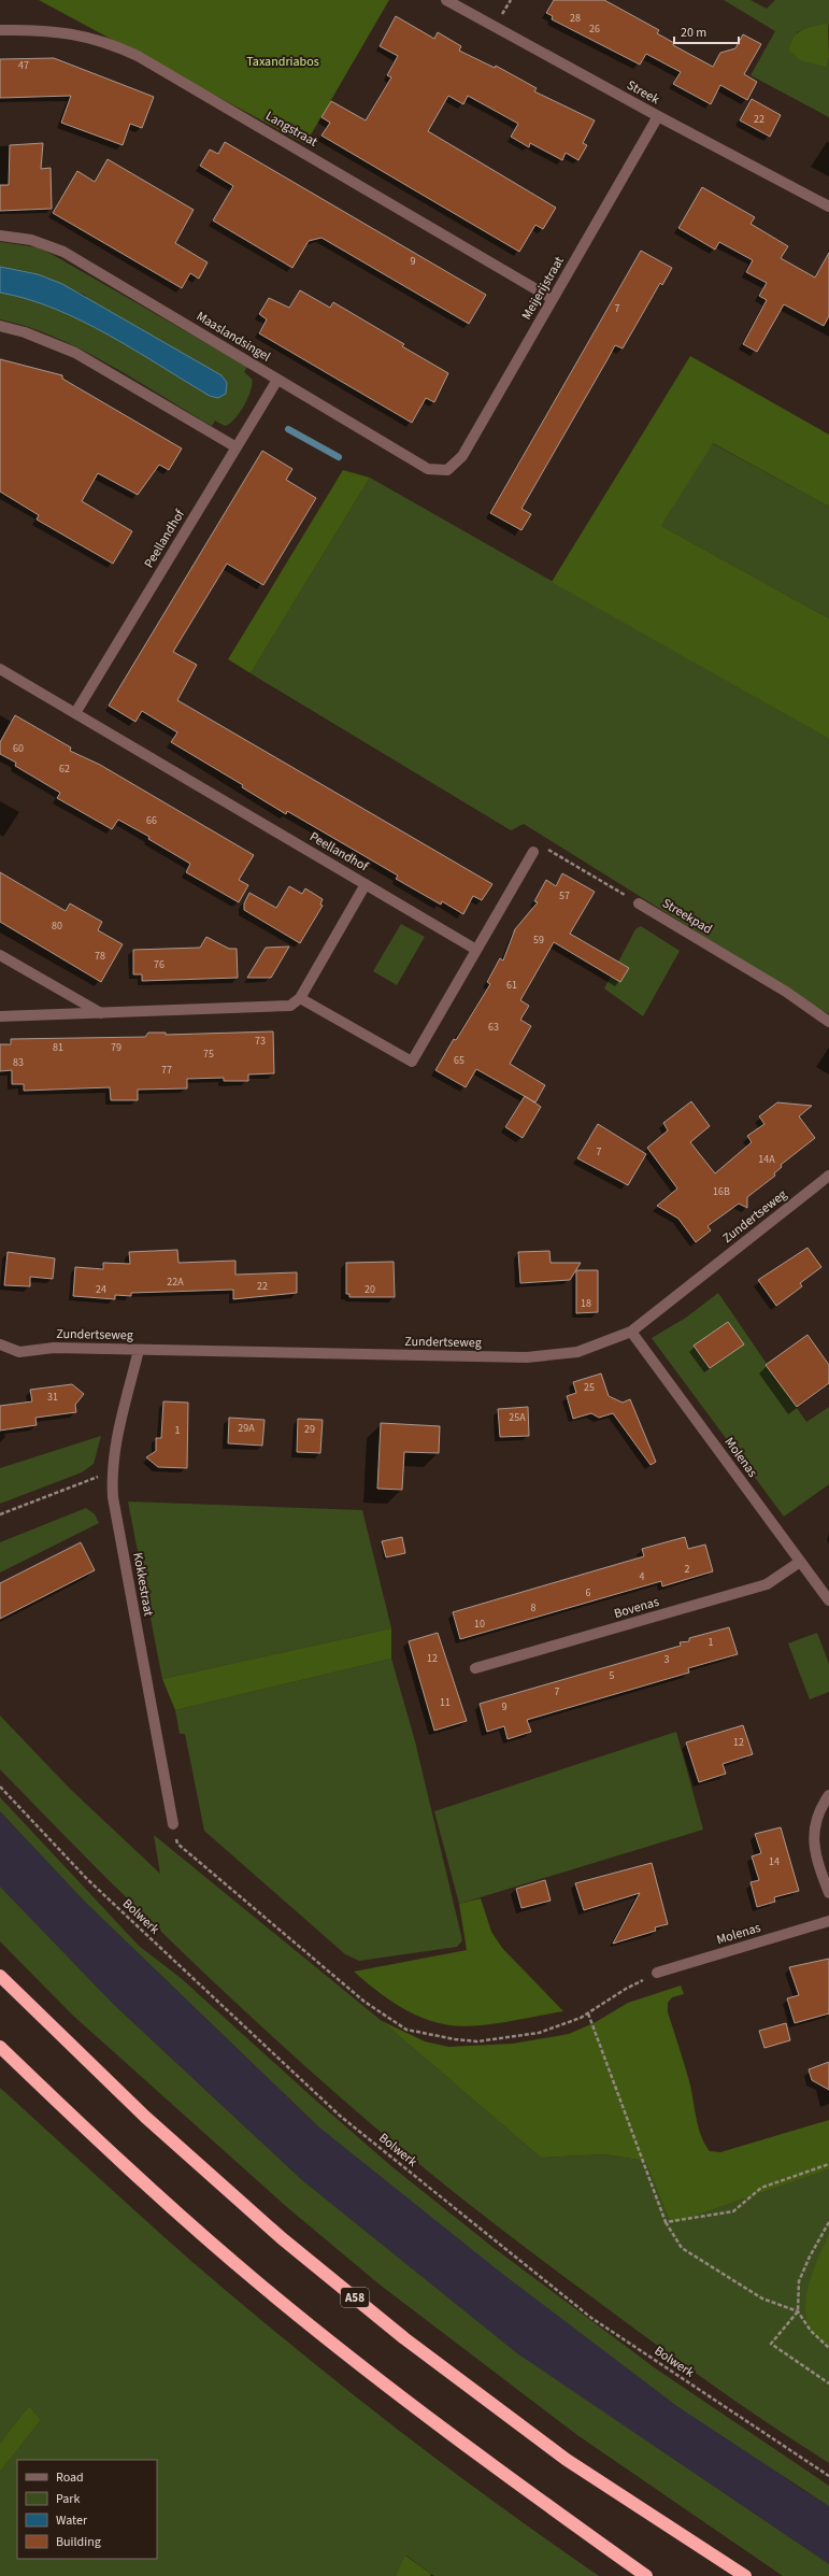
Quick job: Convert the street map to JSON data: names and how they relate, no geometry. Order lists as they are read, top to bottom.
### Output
{
  "streets": {
    "highway": ["A58"],
    "street": [
      "Streek",
      "Langstraat",
      "Meijerijstraat",
      "Maaslandsingel",
      "Peellandhof",
      "Streekpad",
      "Zundertseweg",
      "Molenas",
      "Kokkestraat",
      "Bovenas"
    ],
    "path": ["Bolwerk"]
  },
  "crossings": [
    ["Streek", "Meijerijstraat"],
    ["Langstraat", "Meijerijstraat"],
    ["Meijerijstraat", "Maaslandsingel"],
    ["Maaslandsingel", "Peellandhof"],
    ["Zundertseweg", "Molenas"],
    ["Zundertseweg", "Kokkestraat"],
    ["Molenas", "Bovenas"]
  ],
  "parks": ["Taxandriabos"],
  "house_numbers": [
    "28",
    "26",
    "47",
    "22",
    "9",
    "7",
    "60",
    "62",
    "66",
    "57",
    "80",
    "59",
    "78",
    "76",
    "61",
    "63",
    "73",
    "81",
    "79",
    "75",
    "65",
    "83",
    "77",
    "7",
    "14A",
    "16B",
    "22A",
    "22",
    "24",
    "20",
    "18",
    "25",
    "31",
    "25A",
    "29A",
    "29",
    "1",
    "2",
    "4",
    "6",
    "8",
    "10",
    "1",
    "12",
    "3",
    "5",
    "7",
    "11",
    "9",
    "12",
    "14"
  ],
  "legend": [
    "Road",
    "Park",
    "Water",
    "Building"
  ],
  "scale_bar": "20 m"
}
